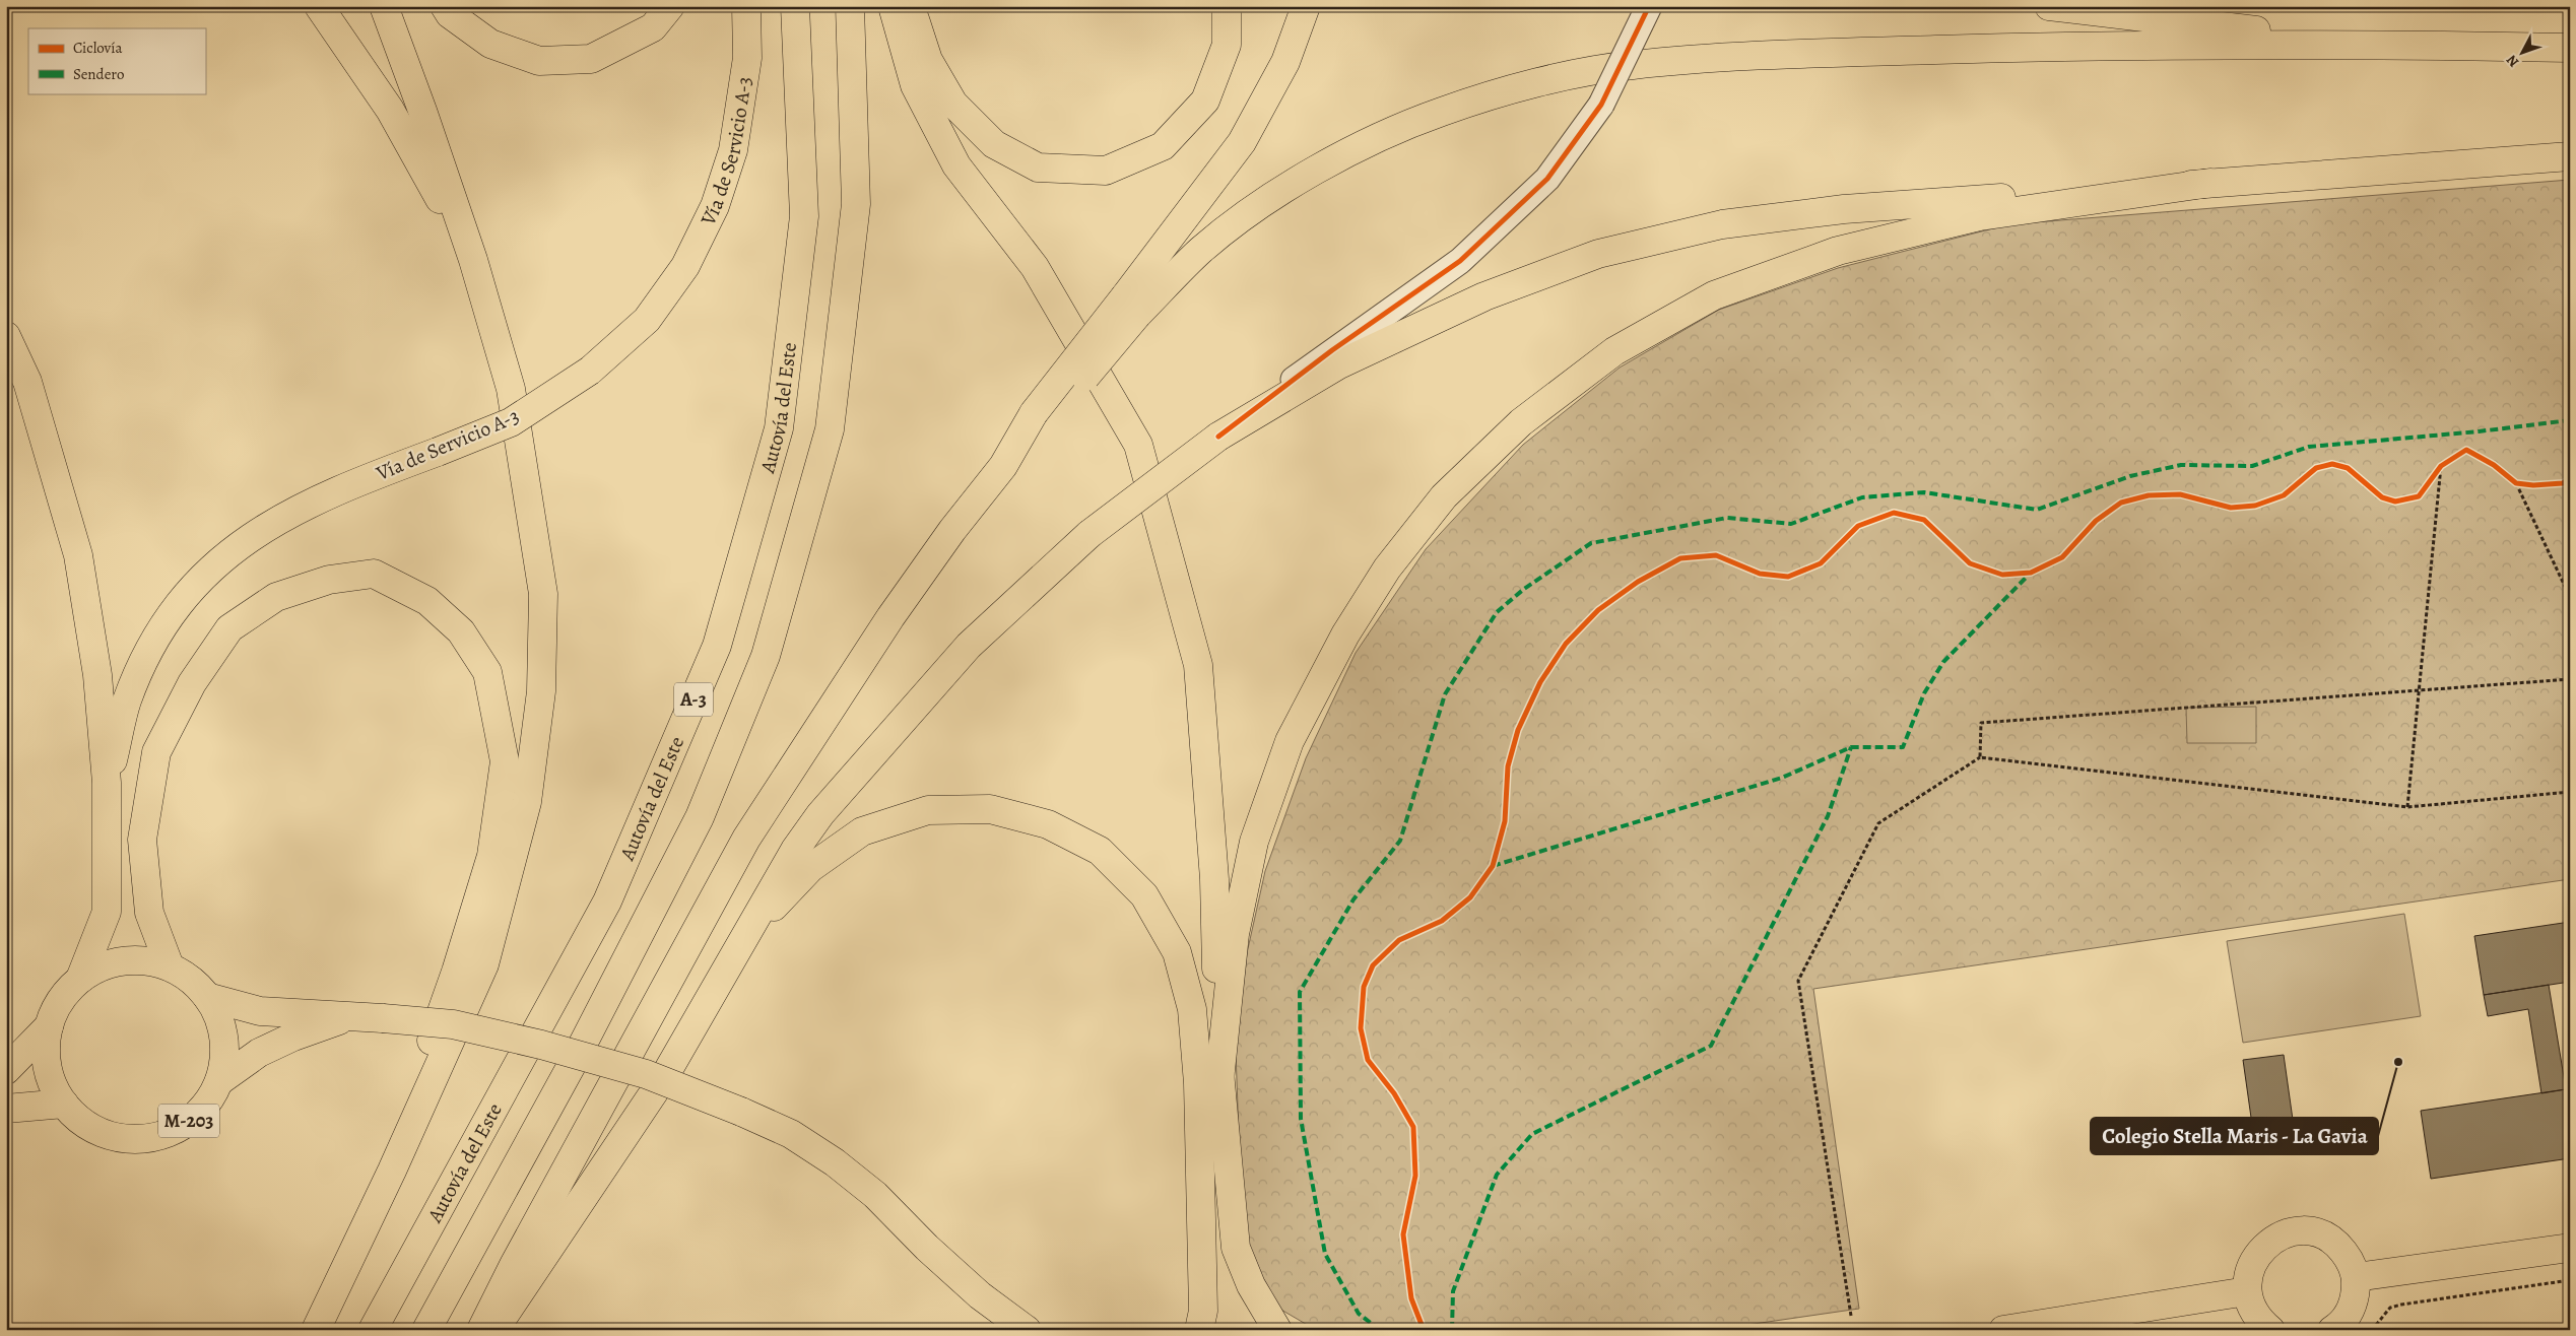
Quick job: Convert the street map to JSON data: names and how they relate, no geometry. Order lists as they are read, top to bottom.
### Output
{
  "streets": {
    "main road": [
      "Vía de Servicio A-3",
      "Autovía del Este",
      "A-3",
      "M-203"
    ]
  },
  "places": ["Colegio Stella Maris - La Gavia"],
  "legend": ["Ciclovía", "Sendero"],
  "north": "bottom left"
}
